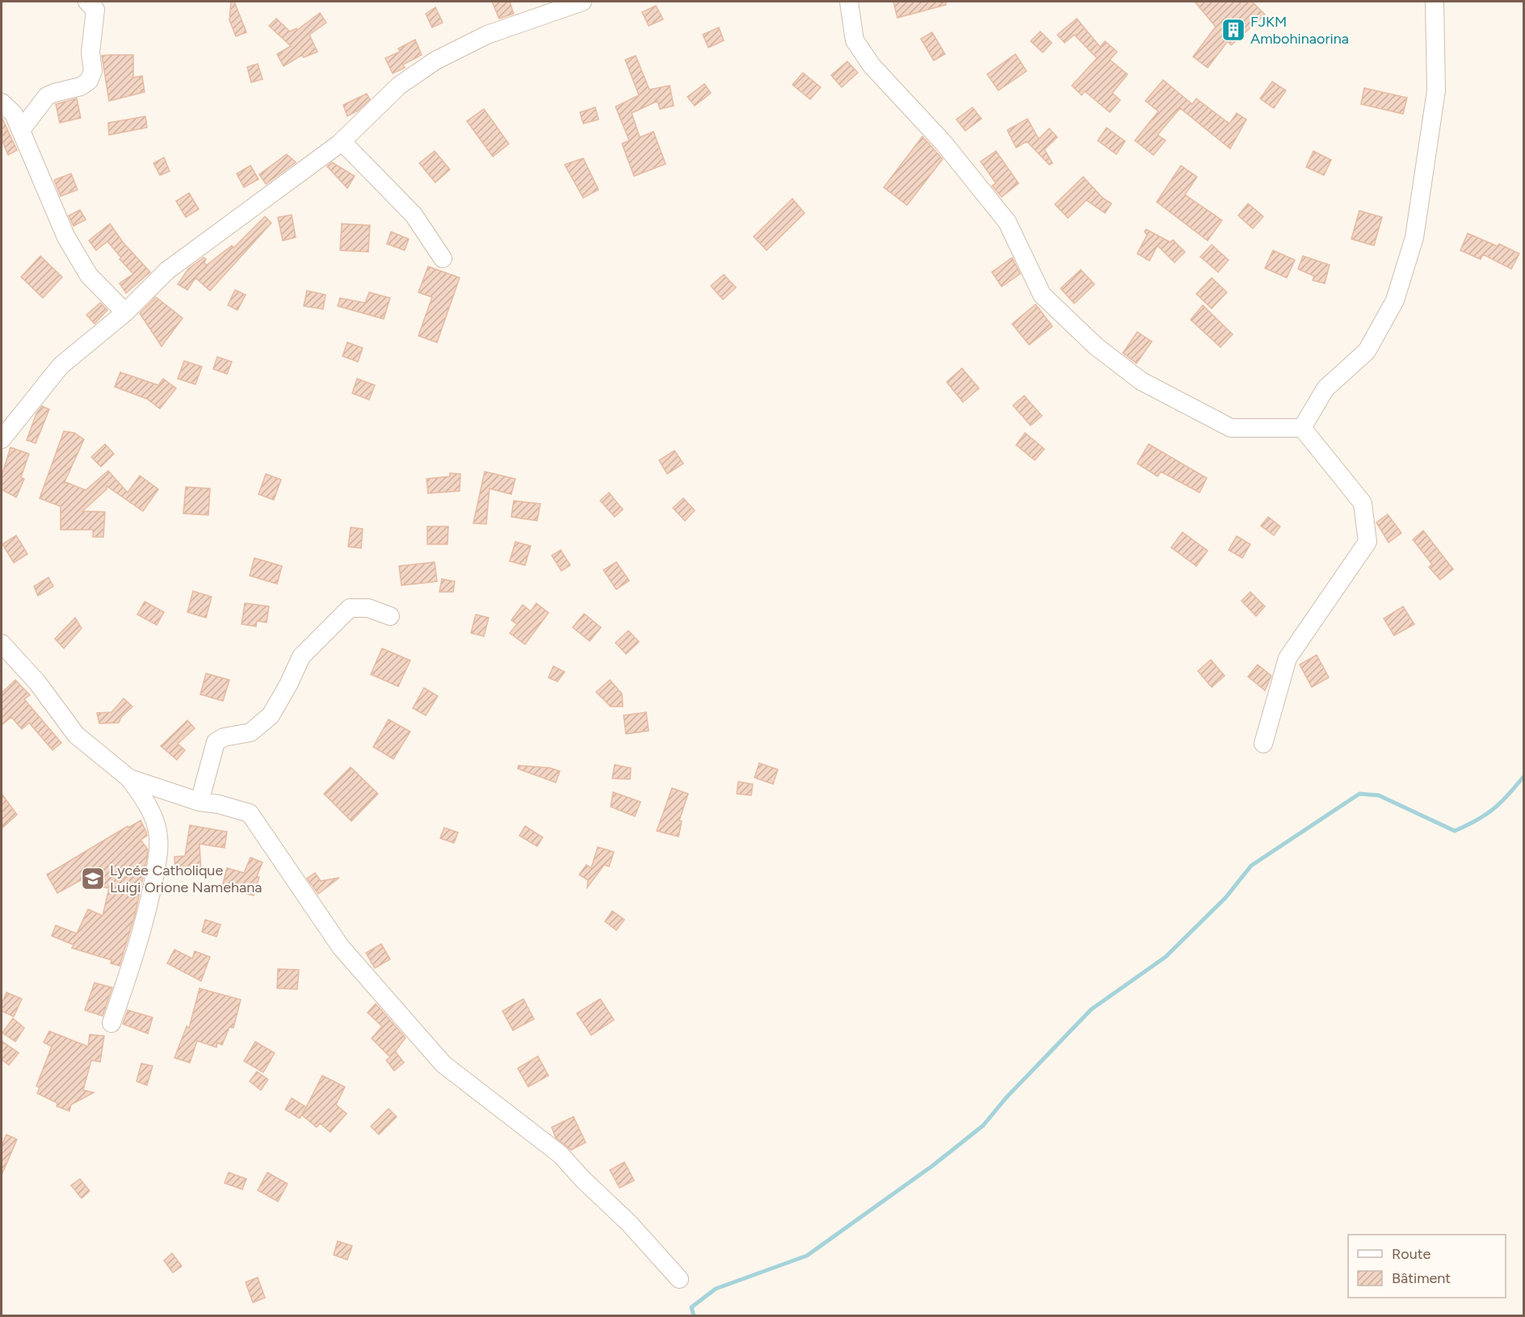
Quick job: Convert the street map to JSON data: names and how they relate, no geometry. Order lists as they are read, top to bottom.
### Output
{
  "places": {
    "building": ["FJKM Ambohinaorina"],
    "school or university": ["Lycée Catholique Luigi Orione Namehana"]
  },
  "legend": ["Route", "Bâtiment"]
}
